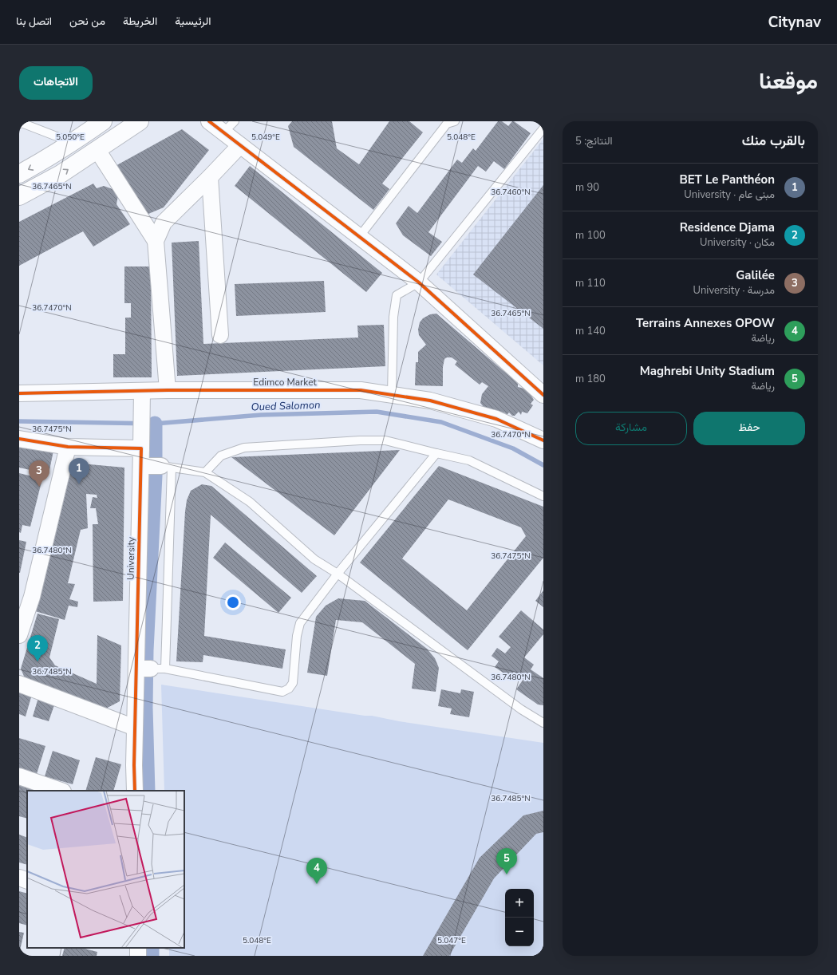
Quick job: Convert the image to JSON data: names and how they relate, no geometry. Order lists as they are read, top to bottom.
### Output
{
  "streets": {
    "street": ["Edimco Market", "University"]
  },
  "crossings": [
    ["Edimco Market", "University"]
  ],
  "water": ["Oued Salomon"],
  "page": {
    "header": "Citynav",
    "nav": [
      "الرئيسية",
      "الخريطة",
      "من نحن",
      "اتصل بنا"
    ],
    "title": "موقعنا",
    "buttons": [
      "الاتجاهات",
      ["حفظ", "مشاركة"]
    ],
    "heading": ["بالقرب منك", "النتائج: 5"],
    "list": [
      {
        "mark": "1",
        "name": "BET Le Panthéon",
        "note": "مبنى عام · University",
        "value": "90 m"
      },
      {
        "mark": "2",
        "name": "Residence Djama",
        "note": "مكان · University",
        "value": "100 m"
      },
      {
        "mark": "3",
        "name": "Galilée",
        "note": "مدرسة · University",
        "value": "110 m"
      },
      {
        "mark": "4",
        "name": "Terrains Annexes OPOW",
        "note": "رياضة",
        "value": "140 m"
      },
      {
        "mark": "5",
        "name": "Maghrebi Unity Stadium",
        "note": "رياضة",
        "value": "180 m"
      }
    ],
    "pins": [
      "1",
      "3",
      "2",
      "5",
      "4"
    ],
    "map_buttons": ["+", "−"]
  },
  "coordinates": [
    "5.050°E",
    "5.049°E",
    "5.048°E",
    "36.7465°N",
    "36.7460°N",
    "36.7470°N",
    "36.7475°N",
    "36.7480°N",
    "36.7485°N",
    "5.047°E"
  ]
}
